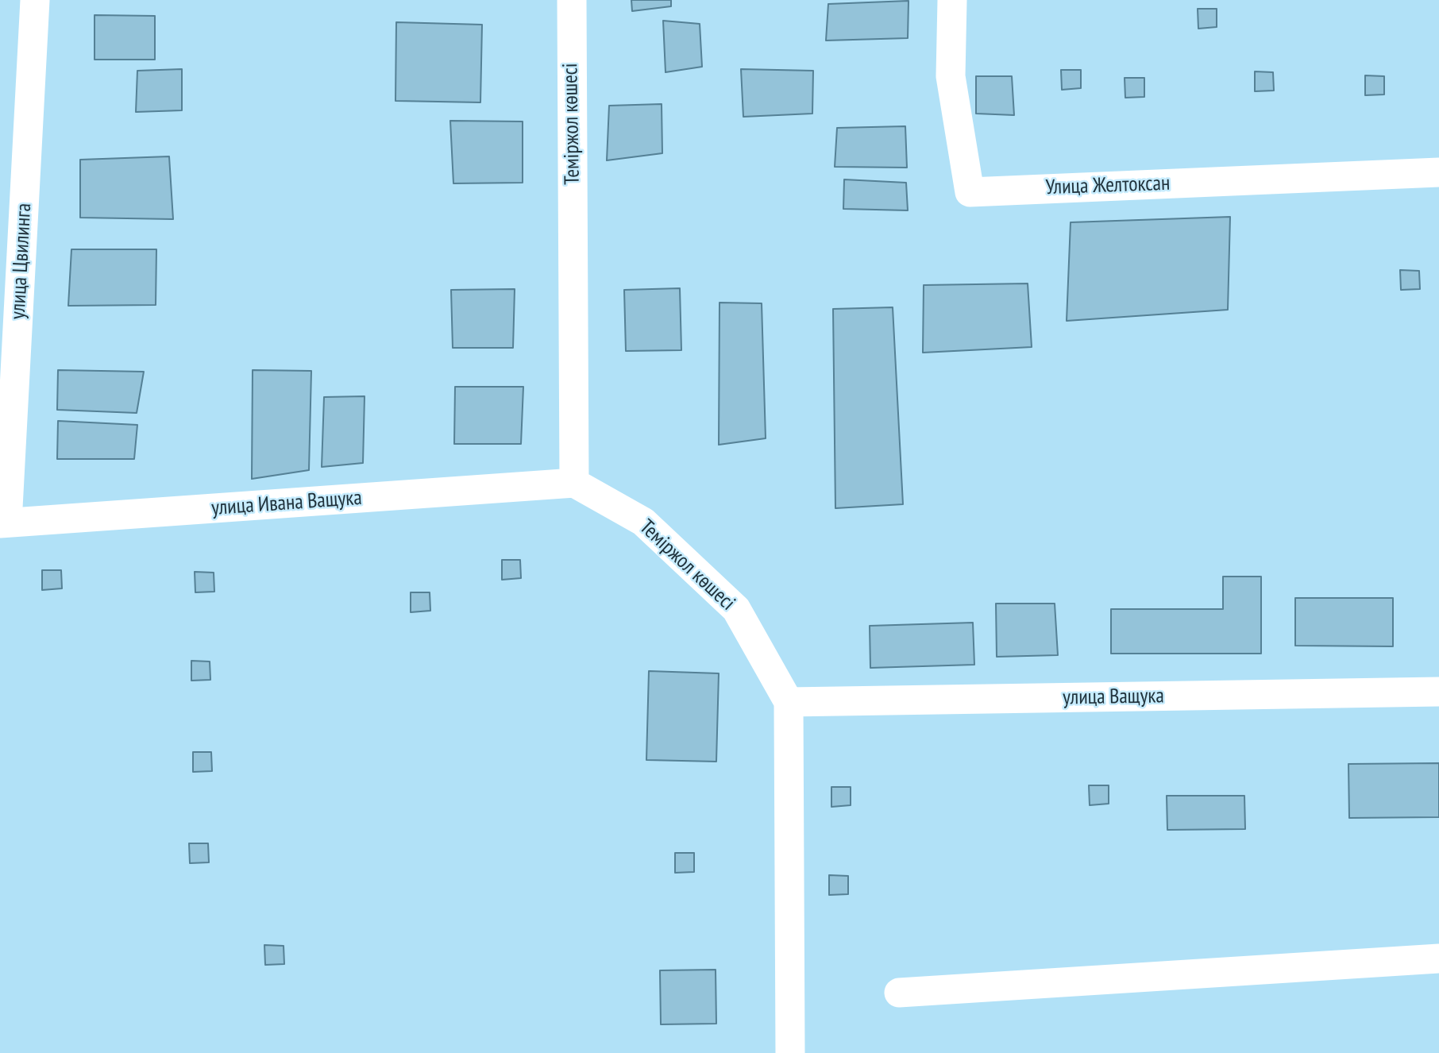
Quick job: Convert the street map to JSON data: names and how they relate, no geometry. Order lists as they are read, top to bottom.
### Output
{
  "streets": {
    "street": [
      "Теміржол көшесі",
      "Улица Желтоксан",
      "улица Цвилинга",
      "улица Ивана Ващука",
      "улица Ващука"
    ]
  },
  "crossings": [
    ["Теміржол көшесі", "улица Ивана Ващука"],
    ["Теміржол көшесі", "улица Ващука"],
    ["улица Цвилинга", "улица Ивана Ващука"]
  ]
}
